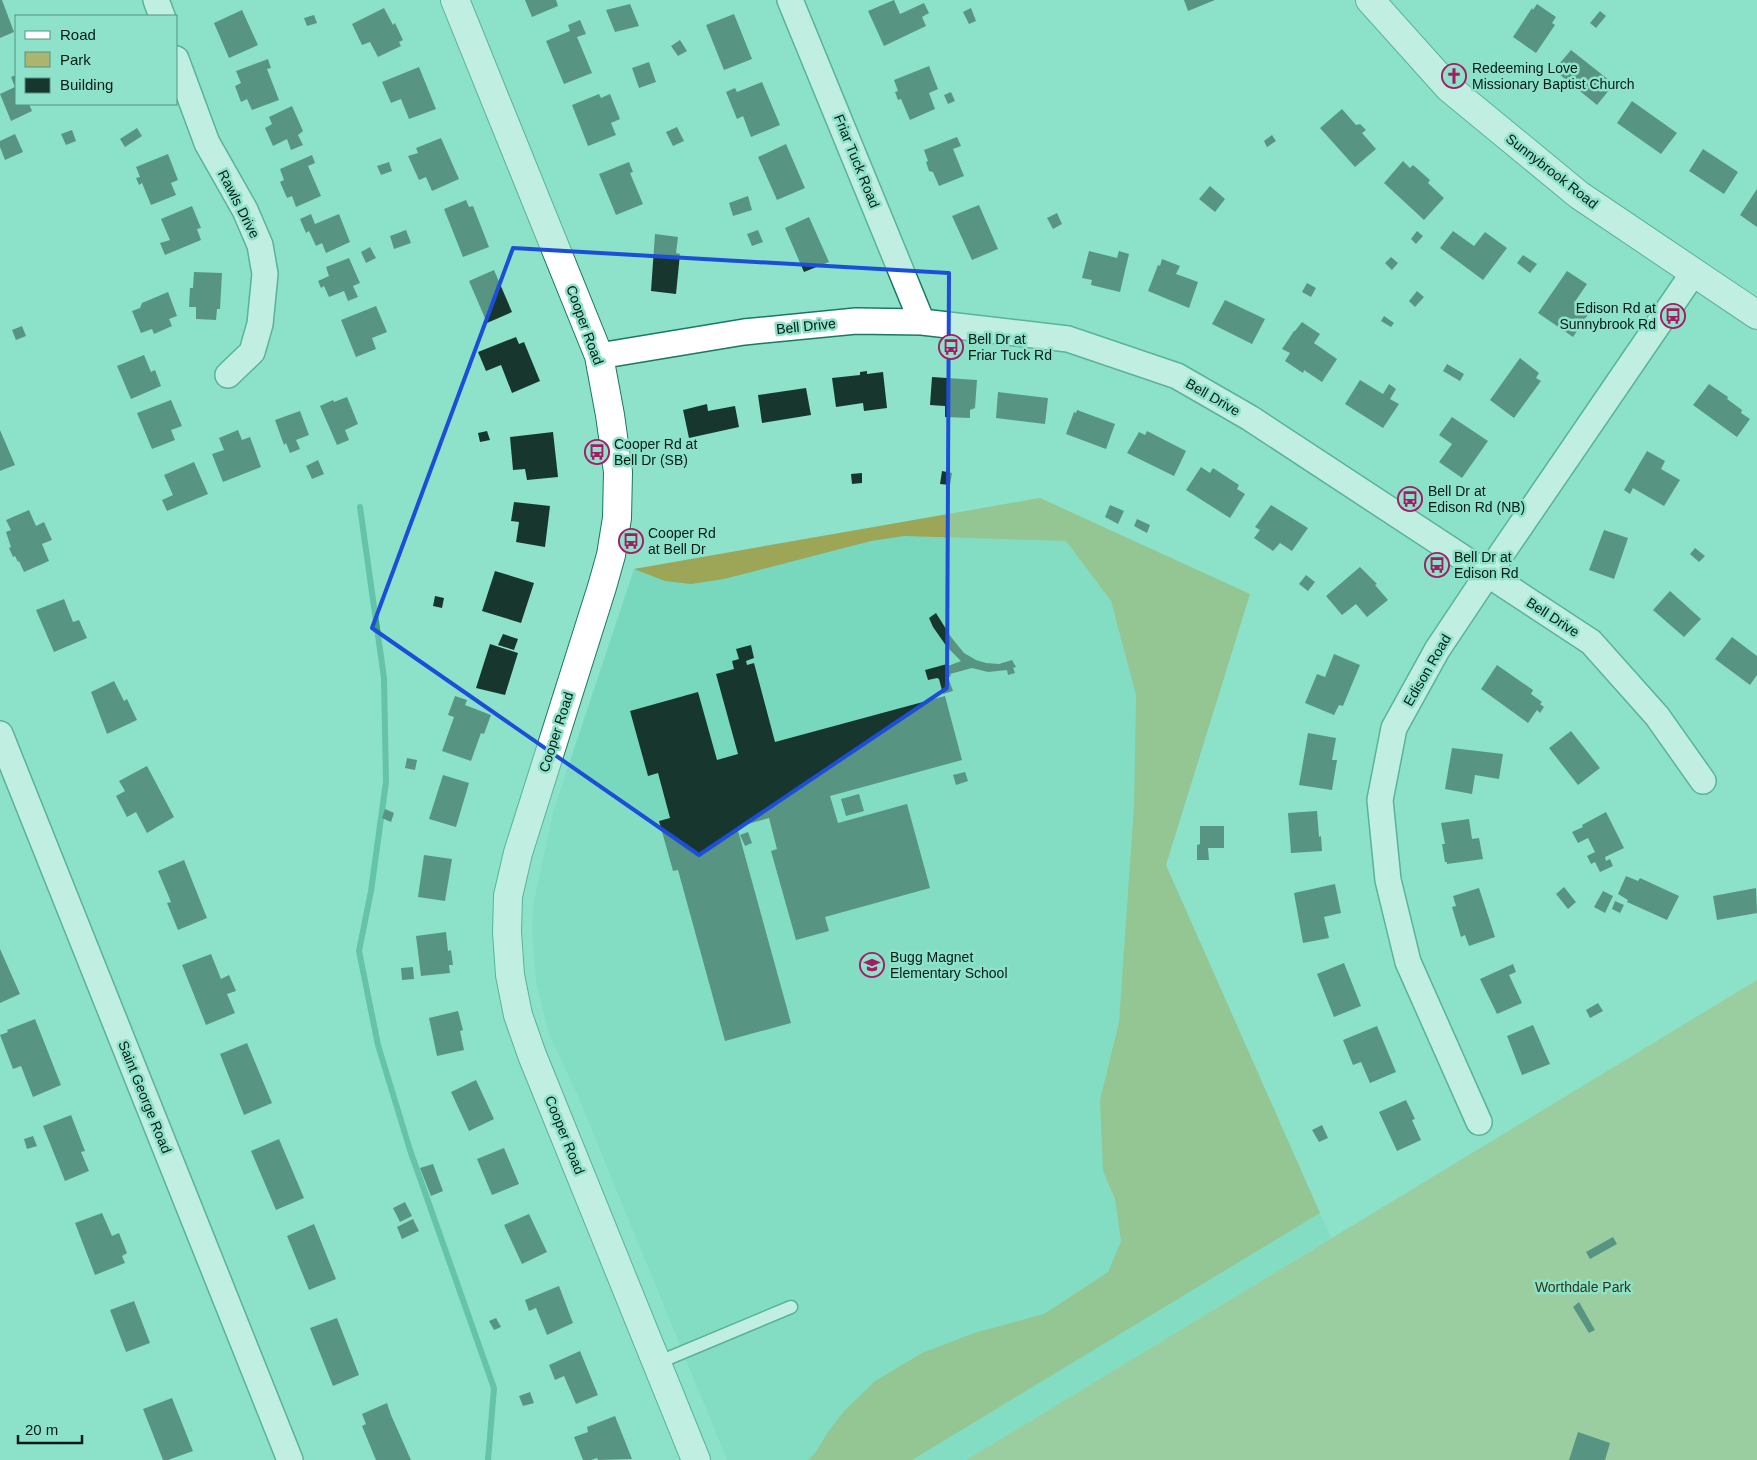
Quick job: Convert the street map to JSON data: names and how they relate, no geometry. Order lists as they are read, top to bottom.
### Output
{
  "streets": {
    "street": [
      "Friar Tuck Road",
      "Sunnybrook Road",
      "Rawls Drive",
      "Cooper Road",
      "Bell Drive",
      "Edison Road",
      "Saint George Road"
    ]
  },
  "crossings": [
    ["Friar Tuck Road", "Bell Drive"],
    ["Sunnybrook Road", "Edison Road"],
    ["Cooper Road", "Bell Drive"],
    ["Bell Drive", "Edison Road"]
  ],
  "parks": ["Worthdale Park"],
  "places": {
    "church": ["Redeeming Love Missionary Baptist Church"],
    "bus stop": [
      "Edison Rd at Sunnybrook Rd",
      "Bell Dr at Friar Tuck Rd",
      "Cooper Rd at Bell Dr (SB)",
      "Bell Dr at Edison Rd (NB)",
      "Cooper Rd at Bell Dr",
      "Bell Dr at Edison Rd"
    ],
    "school or university": ["Bugg Magnet Elementary School"]
  },
  "legend": ["Road", "Park", "Building"],
  "scale_bar": "20 m"
}
